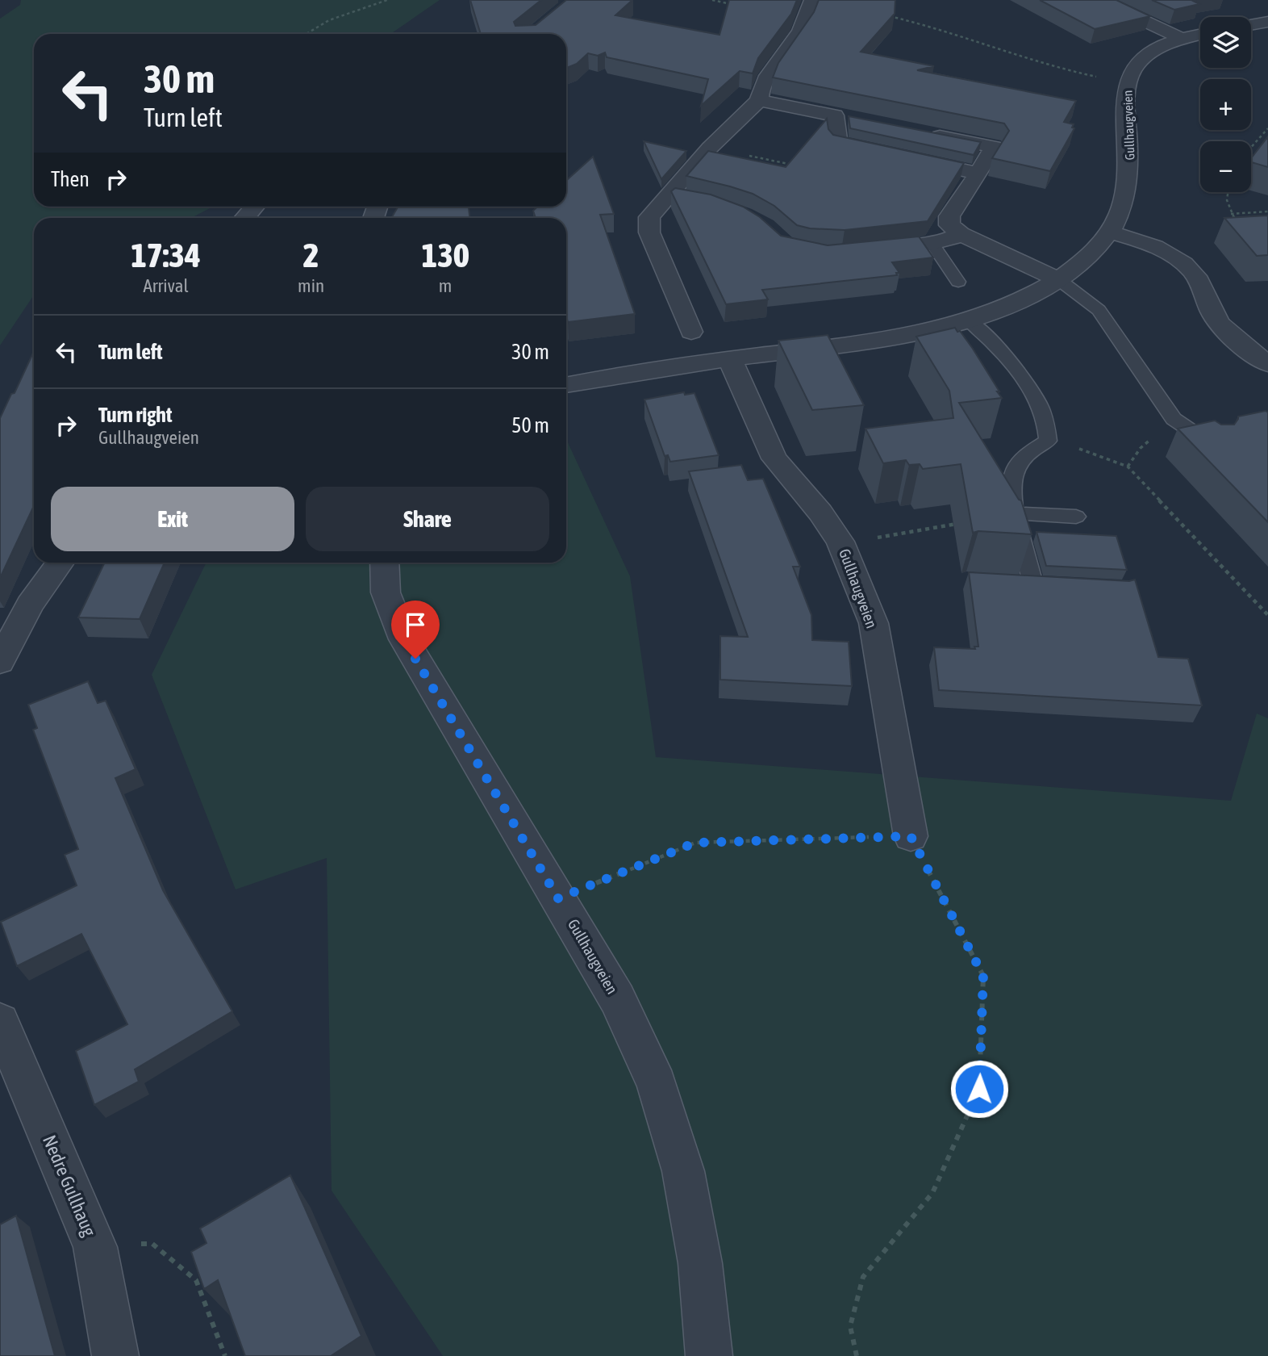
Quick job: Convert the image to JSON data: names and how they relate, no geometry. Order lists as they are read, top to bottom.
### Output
{
  "streets": {
    "street": ["Gullhaugveien", "Nedre Gullhaug"]
  },
  "page": {
    "map_buttons": ["+", "−"],
    "turn": ["30 m", "Turn left"],
    "then": "Then",
    "eta": [
      "17:34",
      "Arrival",
      "2",
      "min",
      "130",
      "m"
    ],
    "list": [
      {
        "name": "Turn left",
        "value": "30 m"
      },
      {
        "name": "Turn right",
        "note": "Gullhaugveien",
        "value": "50 m"
      }
    ],
    "buttons": ["Exit", "Share"]
  }
}
